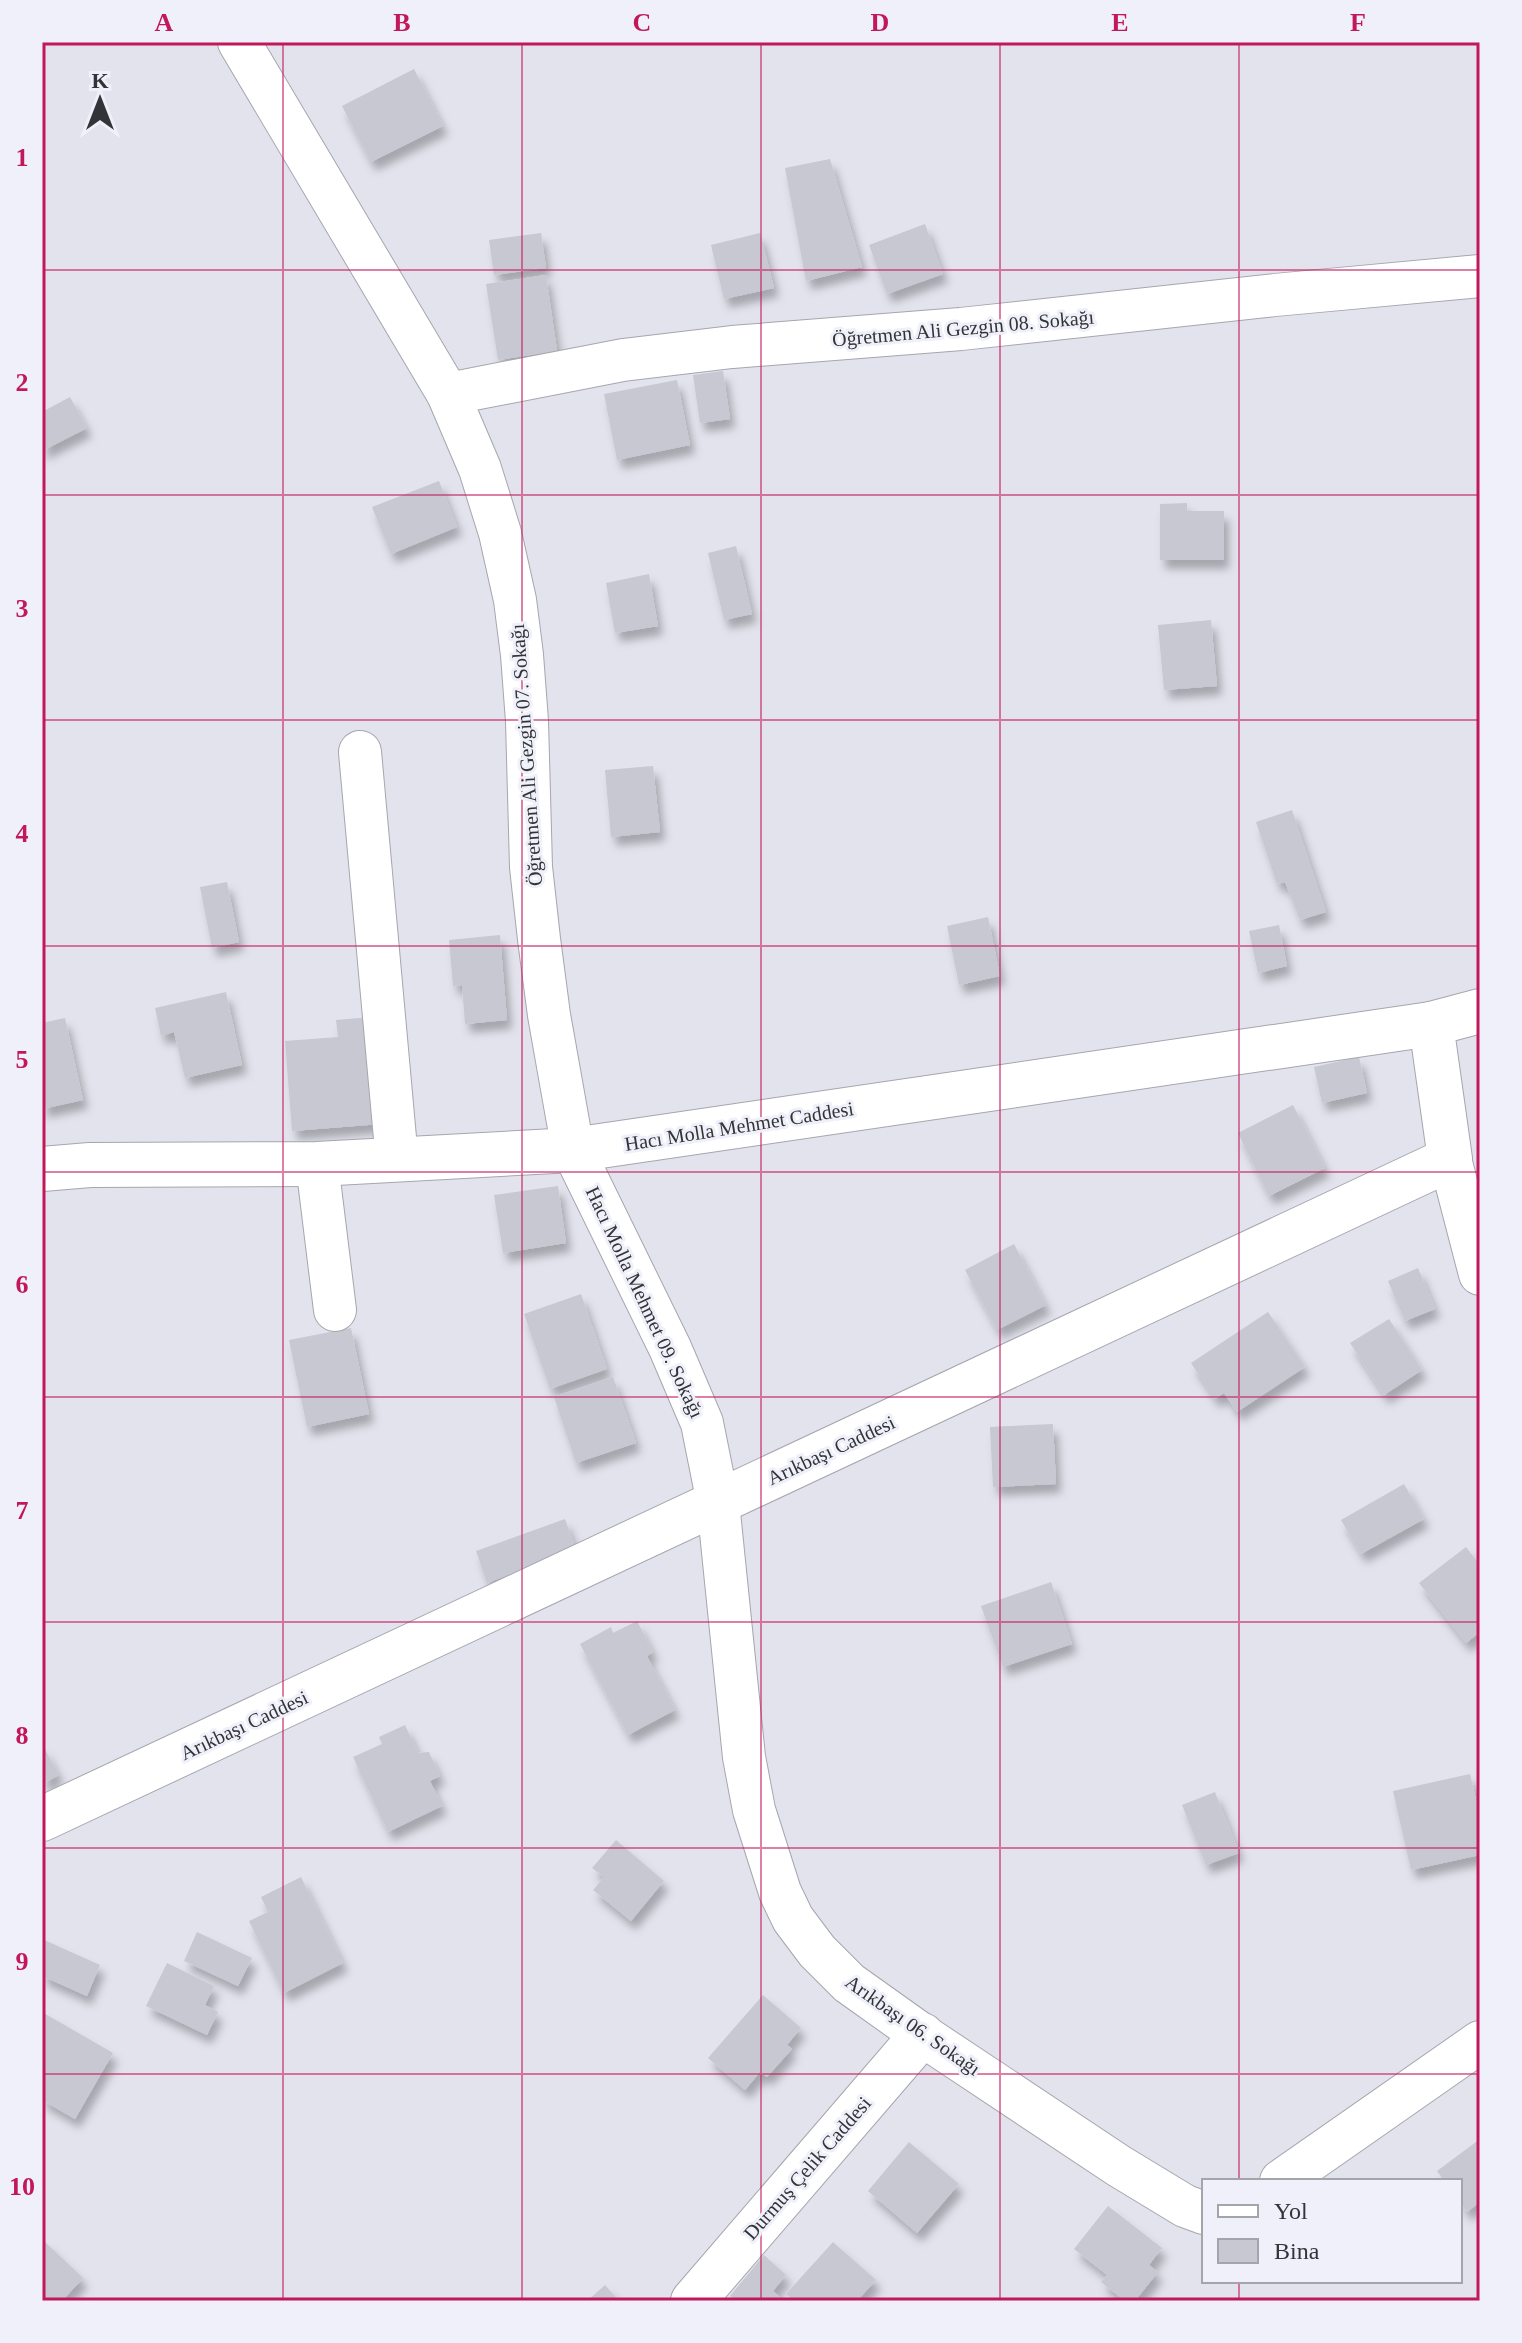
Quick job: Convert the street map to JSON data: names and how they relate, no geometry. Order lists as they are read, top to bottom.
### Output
{
  "streets": {
    "street": [
      "Öğretmen Ali Gezgin 08. Sokağı",
      "Öğretmen Ali Gezgin 07. Sokağı",
      "Hacı Molla Mehmet Caddesi",
      "Hacı Molla Mehmet 09. Sokağı",
      "Arıkbaşı Caddesi",
      "Arıkbaşı 06. Sokağı",
      "Durmuş Çelik Caddesi"
    ]
  },
  "crossings": [
    ["Öğretmen Ali Gezgin 08. Sokağı", "Öğretmen Ali Gezgin 07. Sokağı"],
    ["Öğretmen Ali Gezgin 07. Sokağı", "Hacı Molla Mehmet Caddesi"],
    ["Öğretmen Ali Gezgin 07. Sokağı", "Hacı Molla Mehmet 09. Sokağı"],
    ["Hacı Molla Mehmet Caddesi", "Hacı Molla Mehmet 09. Sokağı"],
    ["Hacı Molla Mehmet 09. Sokağı", "Arıkbaşı Caddesi"],
    ["Hacı Molla Mehmet 09. Sokağı", "Arıkbaşı 06. Sokağı"],
    ["Arıkbaşı Caddesi", "Arıkbaşı 06. Sokağı"],
    ["Arıkbaşı 06. Sokağı", "Durmuş Çelik Caddesi"]
  ],
  "legend": ["Yol", "Bina"],
  "north": "top",
  "grid": {
    "columns": [
      "A",
      "B",
      "C",
      "D",
      "E",
      "F"
    ],
    "rows": [
      "1",
      "2",
      "3",
      "4",
      "5",
      "6",
      "7",
      "8",
      "9",
      "10"
    ]
  }
}
